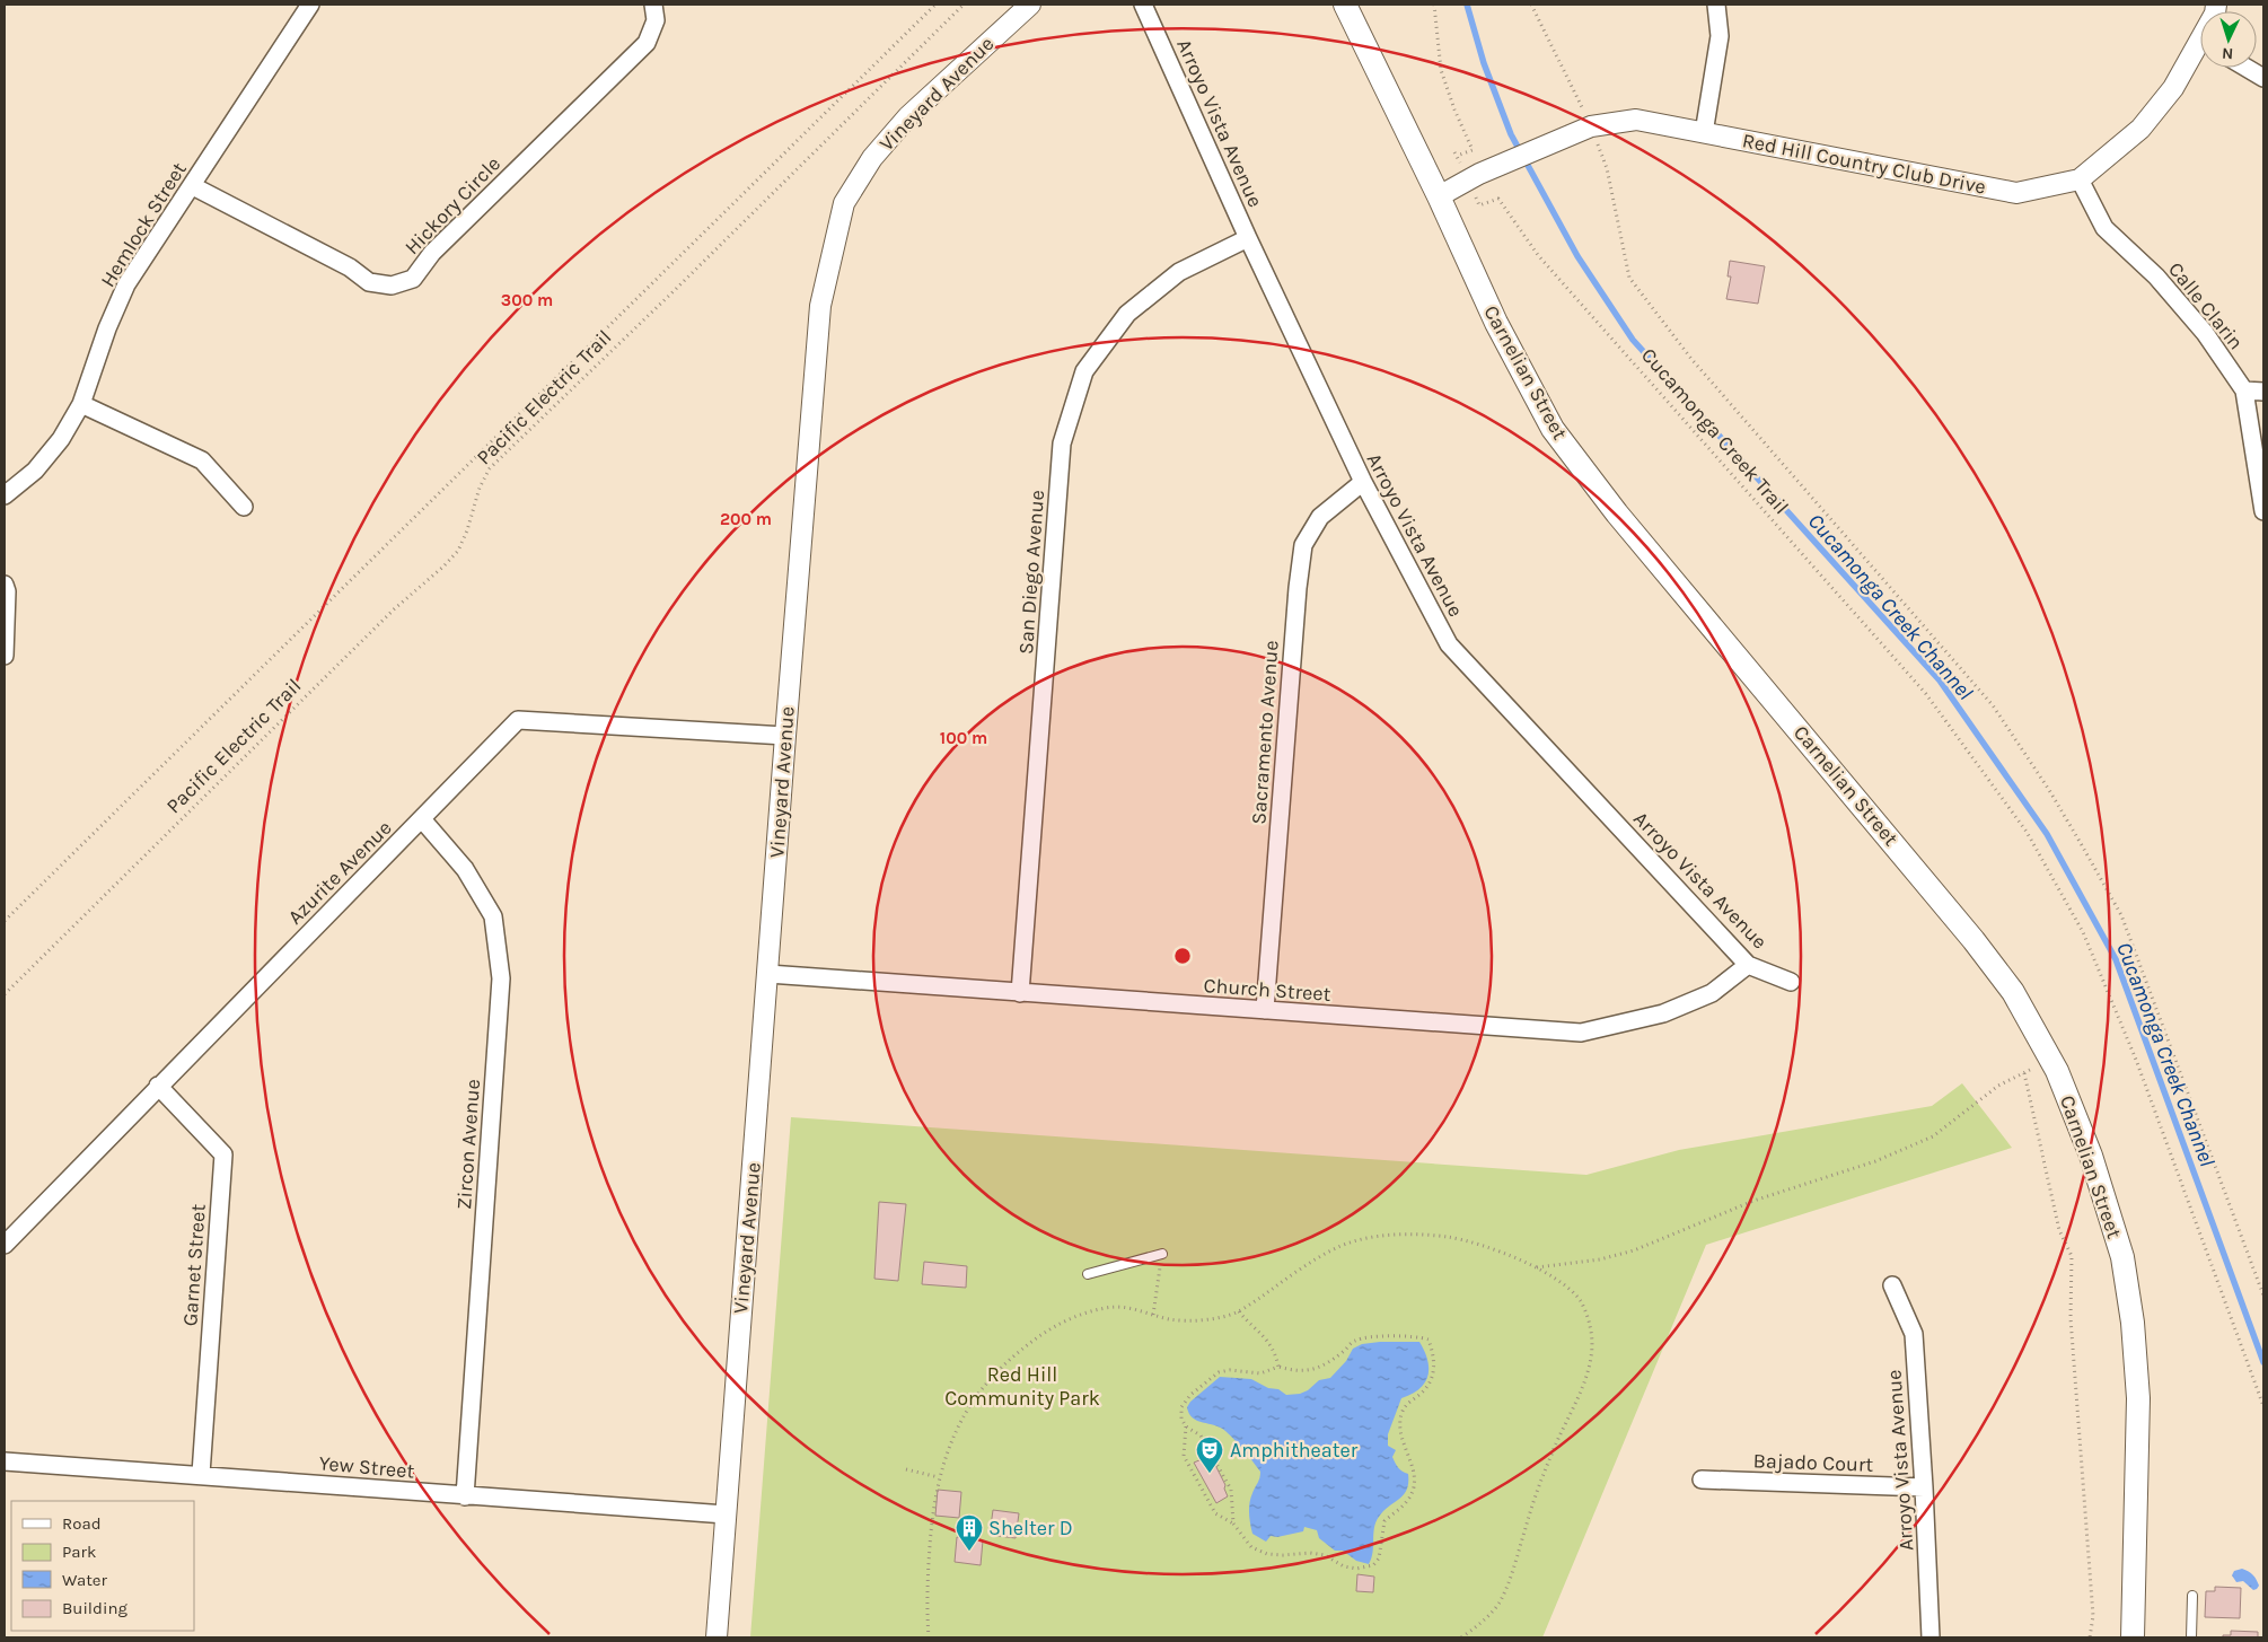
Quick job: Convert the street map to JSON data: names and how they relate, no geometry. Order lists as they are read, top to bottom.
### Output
{
  "streets": {
    "main road": ["Carnelian Street"],
    "street": [
      "Vineyard Avenue",
      "Arroyo Vista Avenue",
      "Red Hill Country Club Drive",
      "Hickory Circle",
      "Hemlock Street",
      "Calle Clarin",
      "San Diego Avenue",
      "Sacramento Avenue",
      "Azurite Avenue",
      "Church Street",
      "Zircon Avenue",
      "Garnet Street",
      "Bajado Court",
      "Yew Street"
    ],
    "path": ["Pacific Electric Trail", "Cucamonga Creek Trail"]
  },
  "crossings": [
    ["Vineyard Avenue", "Azurite Avenue"],
    ["Vineyard Avenue", "Church Street"],
    ["Vineyard Avenue", "Yew Street"],
    ["Arroyo Vista Avenue", "San Diego Avenue"],
    ["Arroyo Vista Avenue", "Sacramento Avenue"],
    ["Arroyo Vista Avenue", "Church Street"],
    ["Arroyo Vista Avenue", "Bajado Court"],
    ["Red Hill Country Club Drive", "Calle Clarin"],
    ["Red Hill Country Club Drive", "Carnelian Street"],
    ["Hickory Circle", "Hemlock Street"],
    ["San Diego Avenue", "Church Street"],
    ["Sacramento Avenue", "Church Street"],
    ["Azurite Avenue", "Zircon Avenue"],
    ["Azurite Avenue", "Garnet Street"],
    ["Zircon Avenue", "Yew Street"],
    ["Garnet Street", "Yew Street"]
  ],
  "water": ["Cucamonga Creek Channel"],
  "parks": ["Red Hill Community Park"],
  "places": {
    "theatre": ["Amphitheater"],
    "building": ["Shelter D"]
  },
  "legend": [
    "Road",
    "Park",
    "Water",
    "Building"
  ],
  "north": "bottom",
  "rings": ["300 m", "200 m", "100 m"]
}
